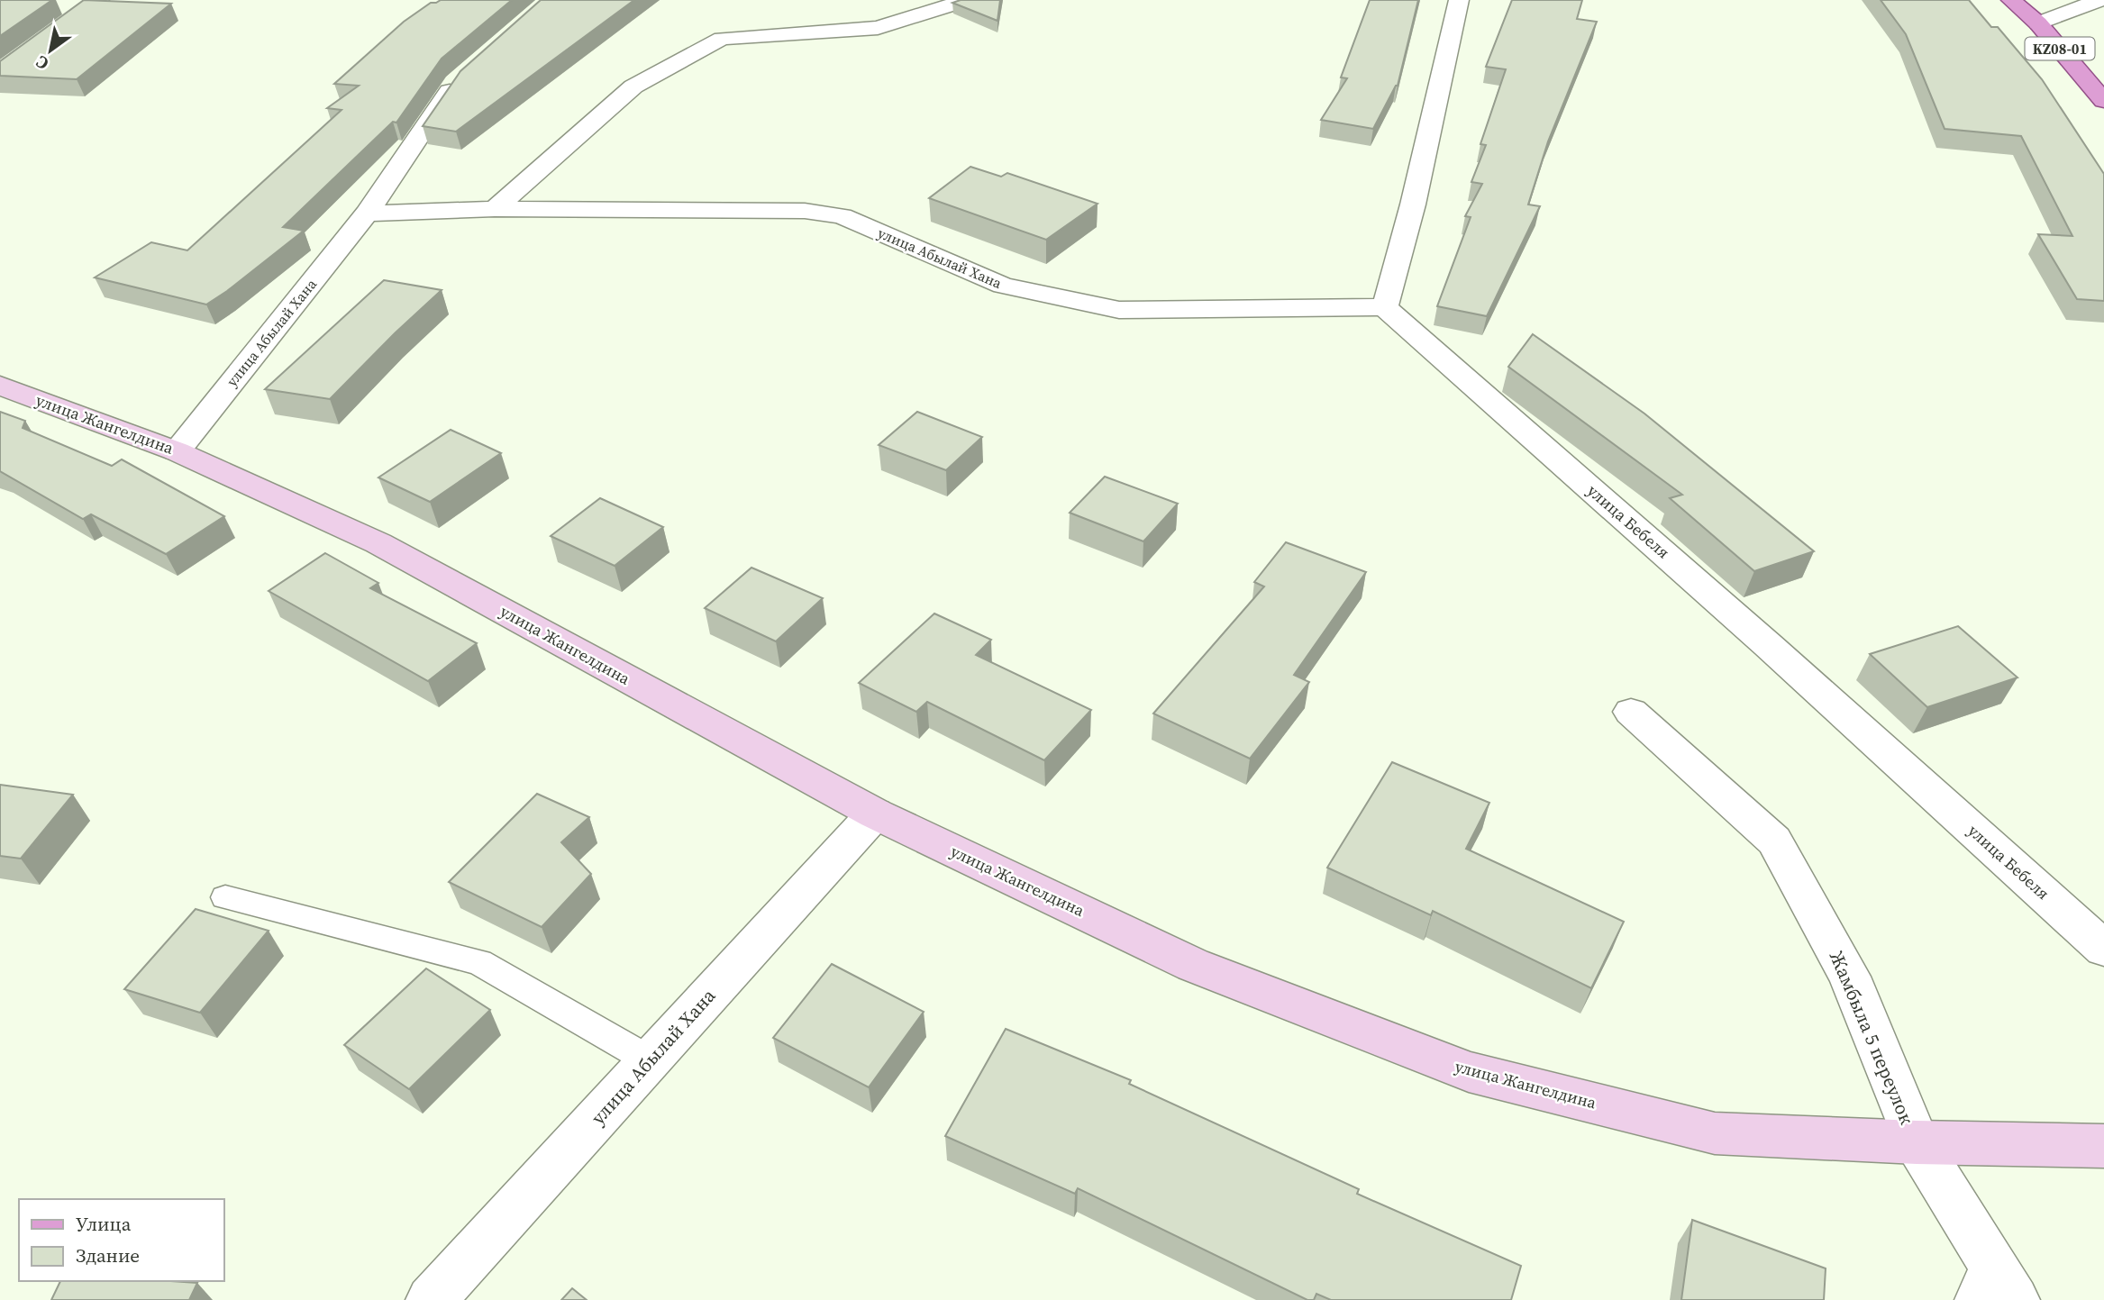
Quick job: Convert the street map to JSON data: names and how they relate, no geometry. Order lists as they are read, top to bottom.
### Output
{
  "streets": {
    "main road": ["KZ08-01"],
    "street": [
      "улица Абылай Хана",
      "улица Жангелдина",
      "улица Бебеля",
      "Жамбыла 5 переулок"
    ]
  },
  "crossings": [
    ["улица Абылай Хана", "улица Жангелдина"],
    ["улица Абылай Хана", "улица Бебеля"],
    ["улица Жангелдина", "Жамбыла 5 переулок"]
  ],
  "legend": ["Улица", "Здание"],
  "north": "bottom left"
}
